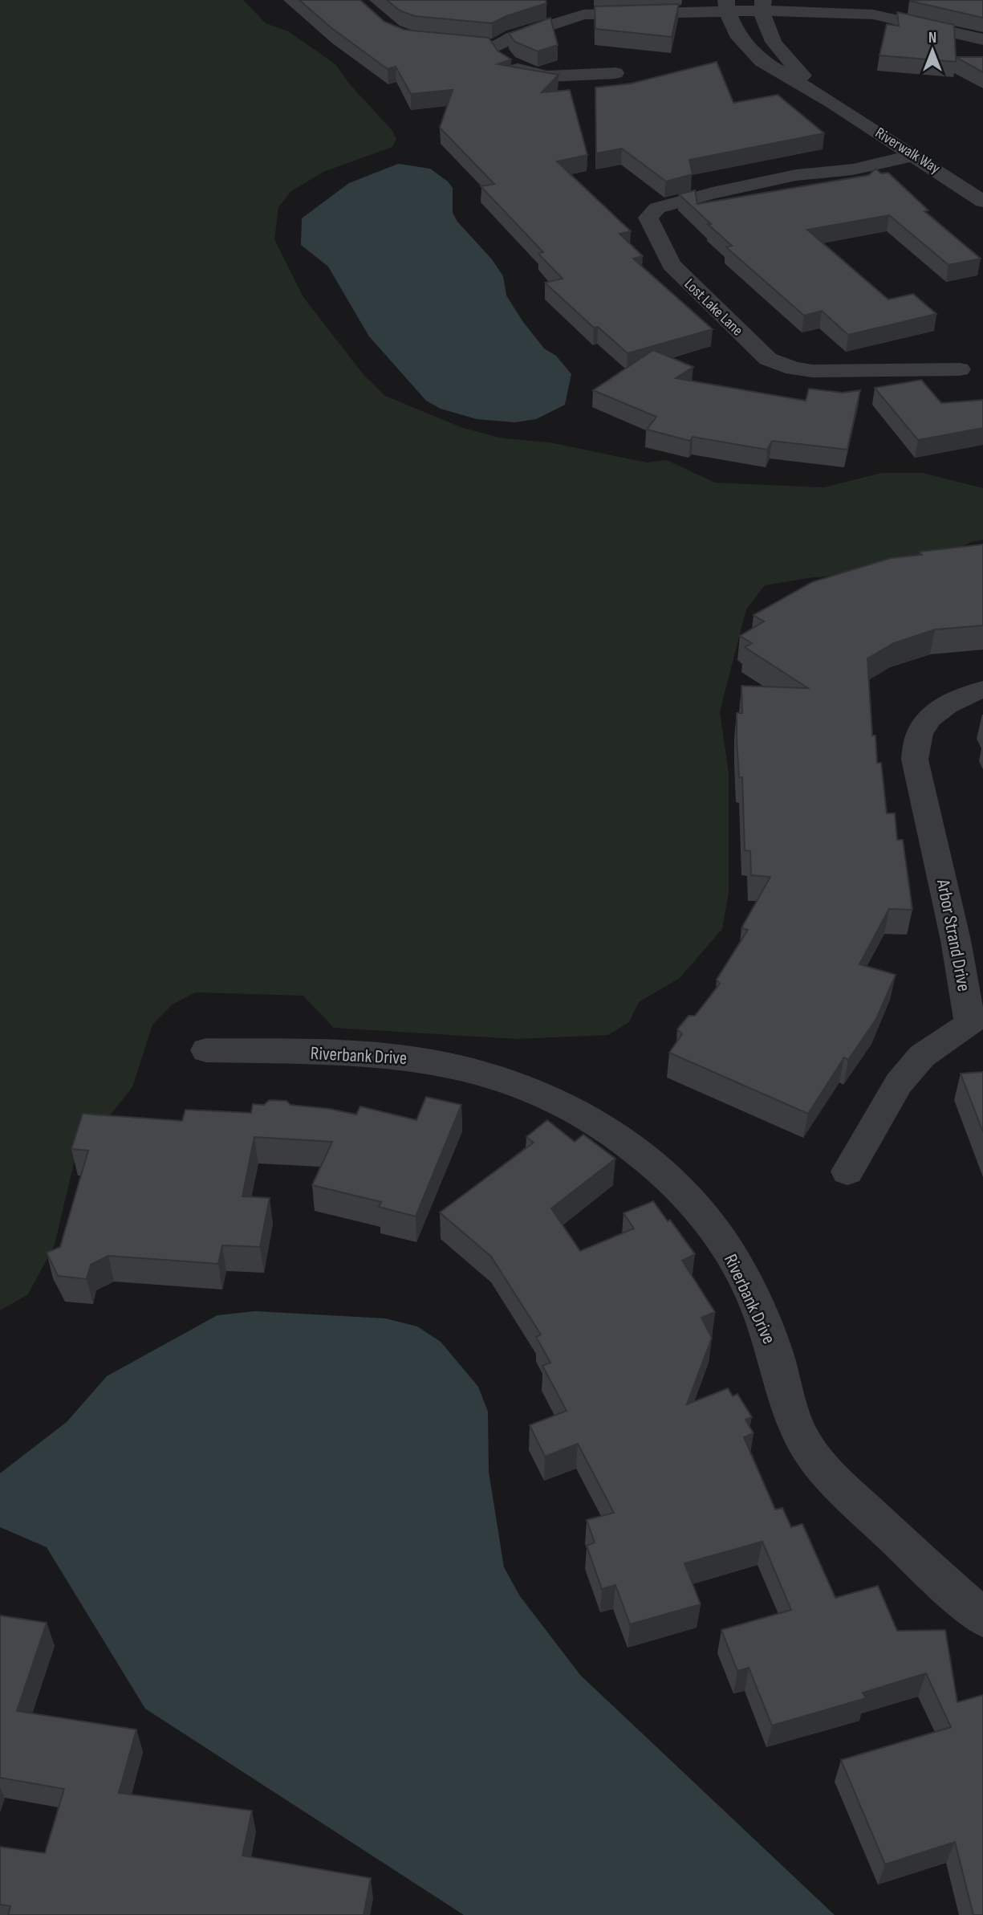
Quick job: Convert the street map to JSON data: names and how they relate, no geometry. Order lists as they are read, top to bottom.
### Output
{
  "streets": {
    "street": [
      "Riverwalk Way",
      "Lost Lake Lane",
      "Arbor Strand Drive",
      "Riverbank Drive"
    ]
  },
  "crossings": [
    ["Riverwalk Way", "Lost Lake Lane"]
  ],
  "north": "top"
}
